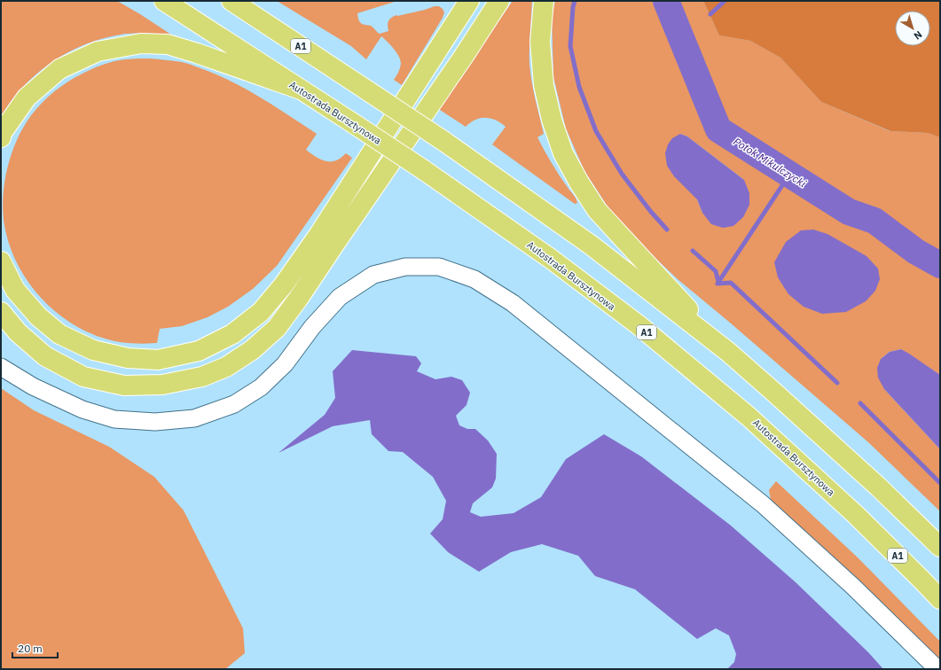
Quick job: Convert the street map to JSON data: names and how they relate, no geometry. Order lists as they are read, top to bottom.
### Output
{
  "streets": {
    "highway": ["A1", "Autostrada Bursztynowa"]
  },
  "water": ["Potok Mikulczycki"],
  "scale_bar": "20 m",
  "north": "bottom right"
}
